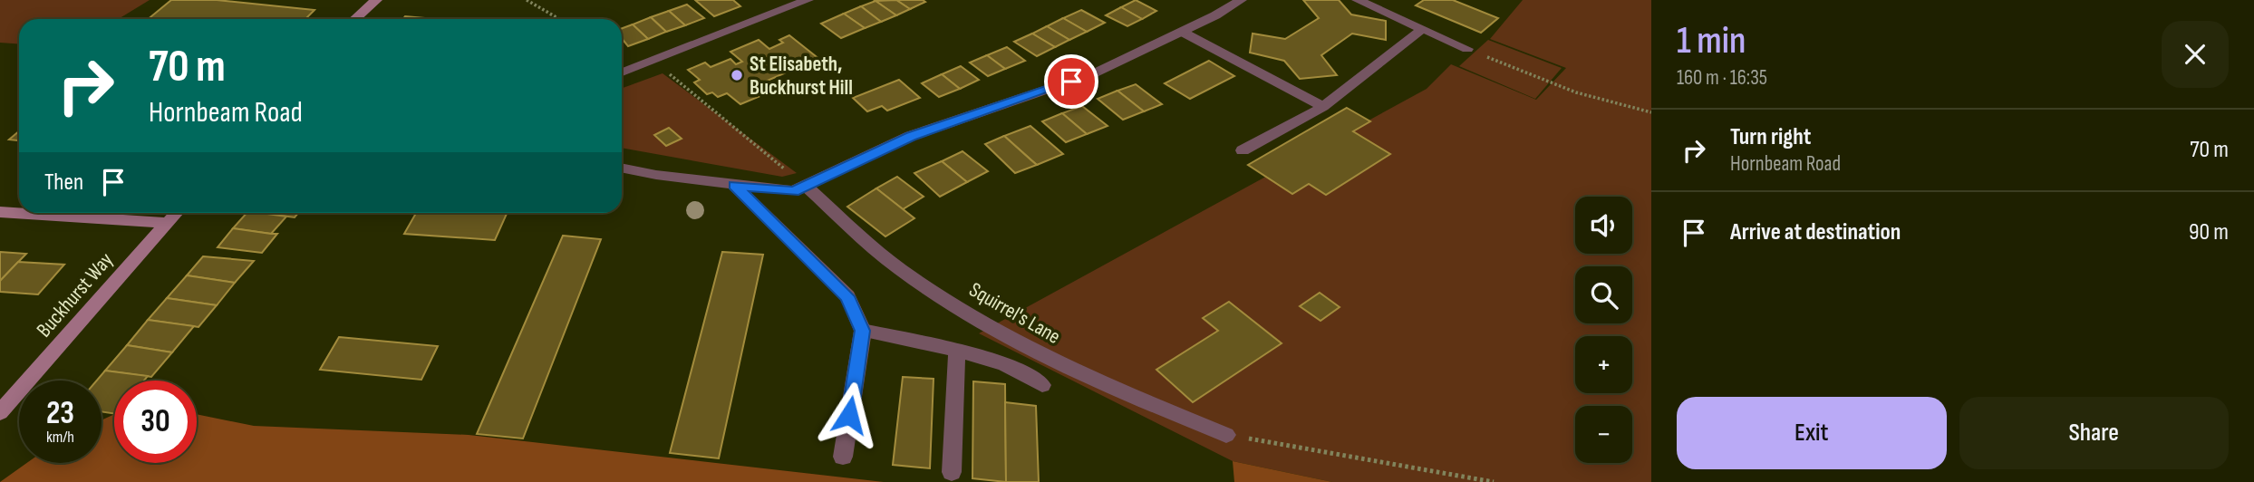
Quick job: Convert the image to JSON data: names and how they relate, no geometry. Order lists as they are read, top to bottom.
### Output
{
  "streets": {
    "street": ["Buckhurst Way", "Squirrel's Lane"]
  },
  "places": ["St Elisabeth, Buckhurst Hill"],
  "page": {
    "heading": ["1 min", "160 m · 16:35"],
    "turn": ["70 m", "Hornbeam Road"],
    "list": [
      {
        "name": "Turn right",
        "note": "Hornbeam Road",
        "value": "70 m"
      },
      {
        "name": "Arrive at destination",
        "value": "90 m"
      }
    ],
    "then": "Then",
    "map_buttons": ["+", "−"],
    "speed": "23 km/h",
    "limit": "30",
    "buttons": ["Exit", "Share"]
  }
}
